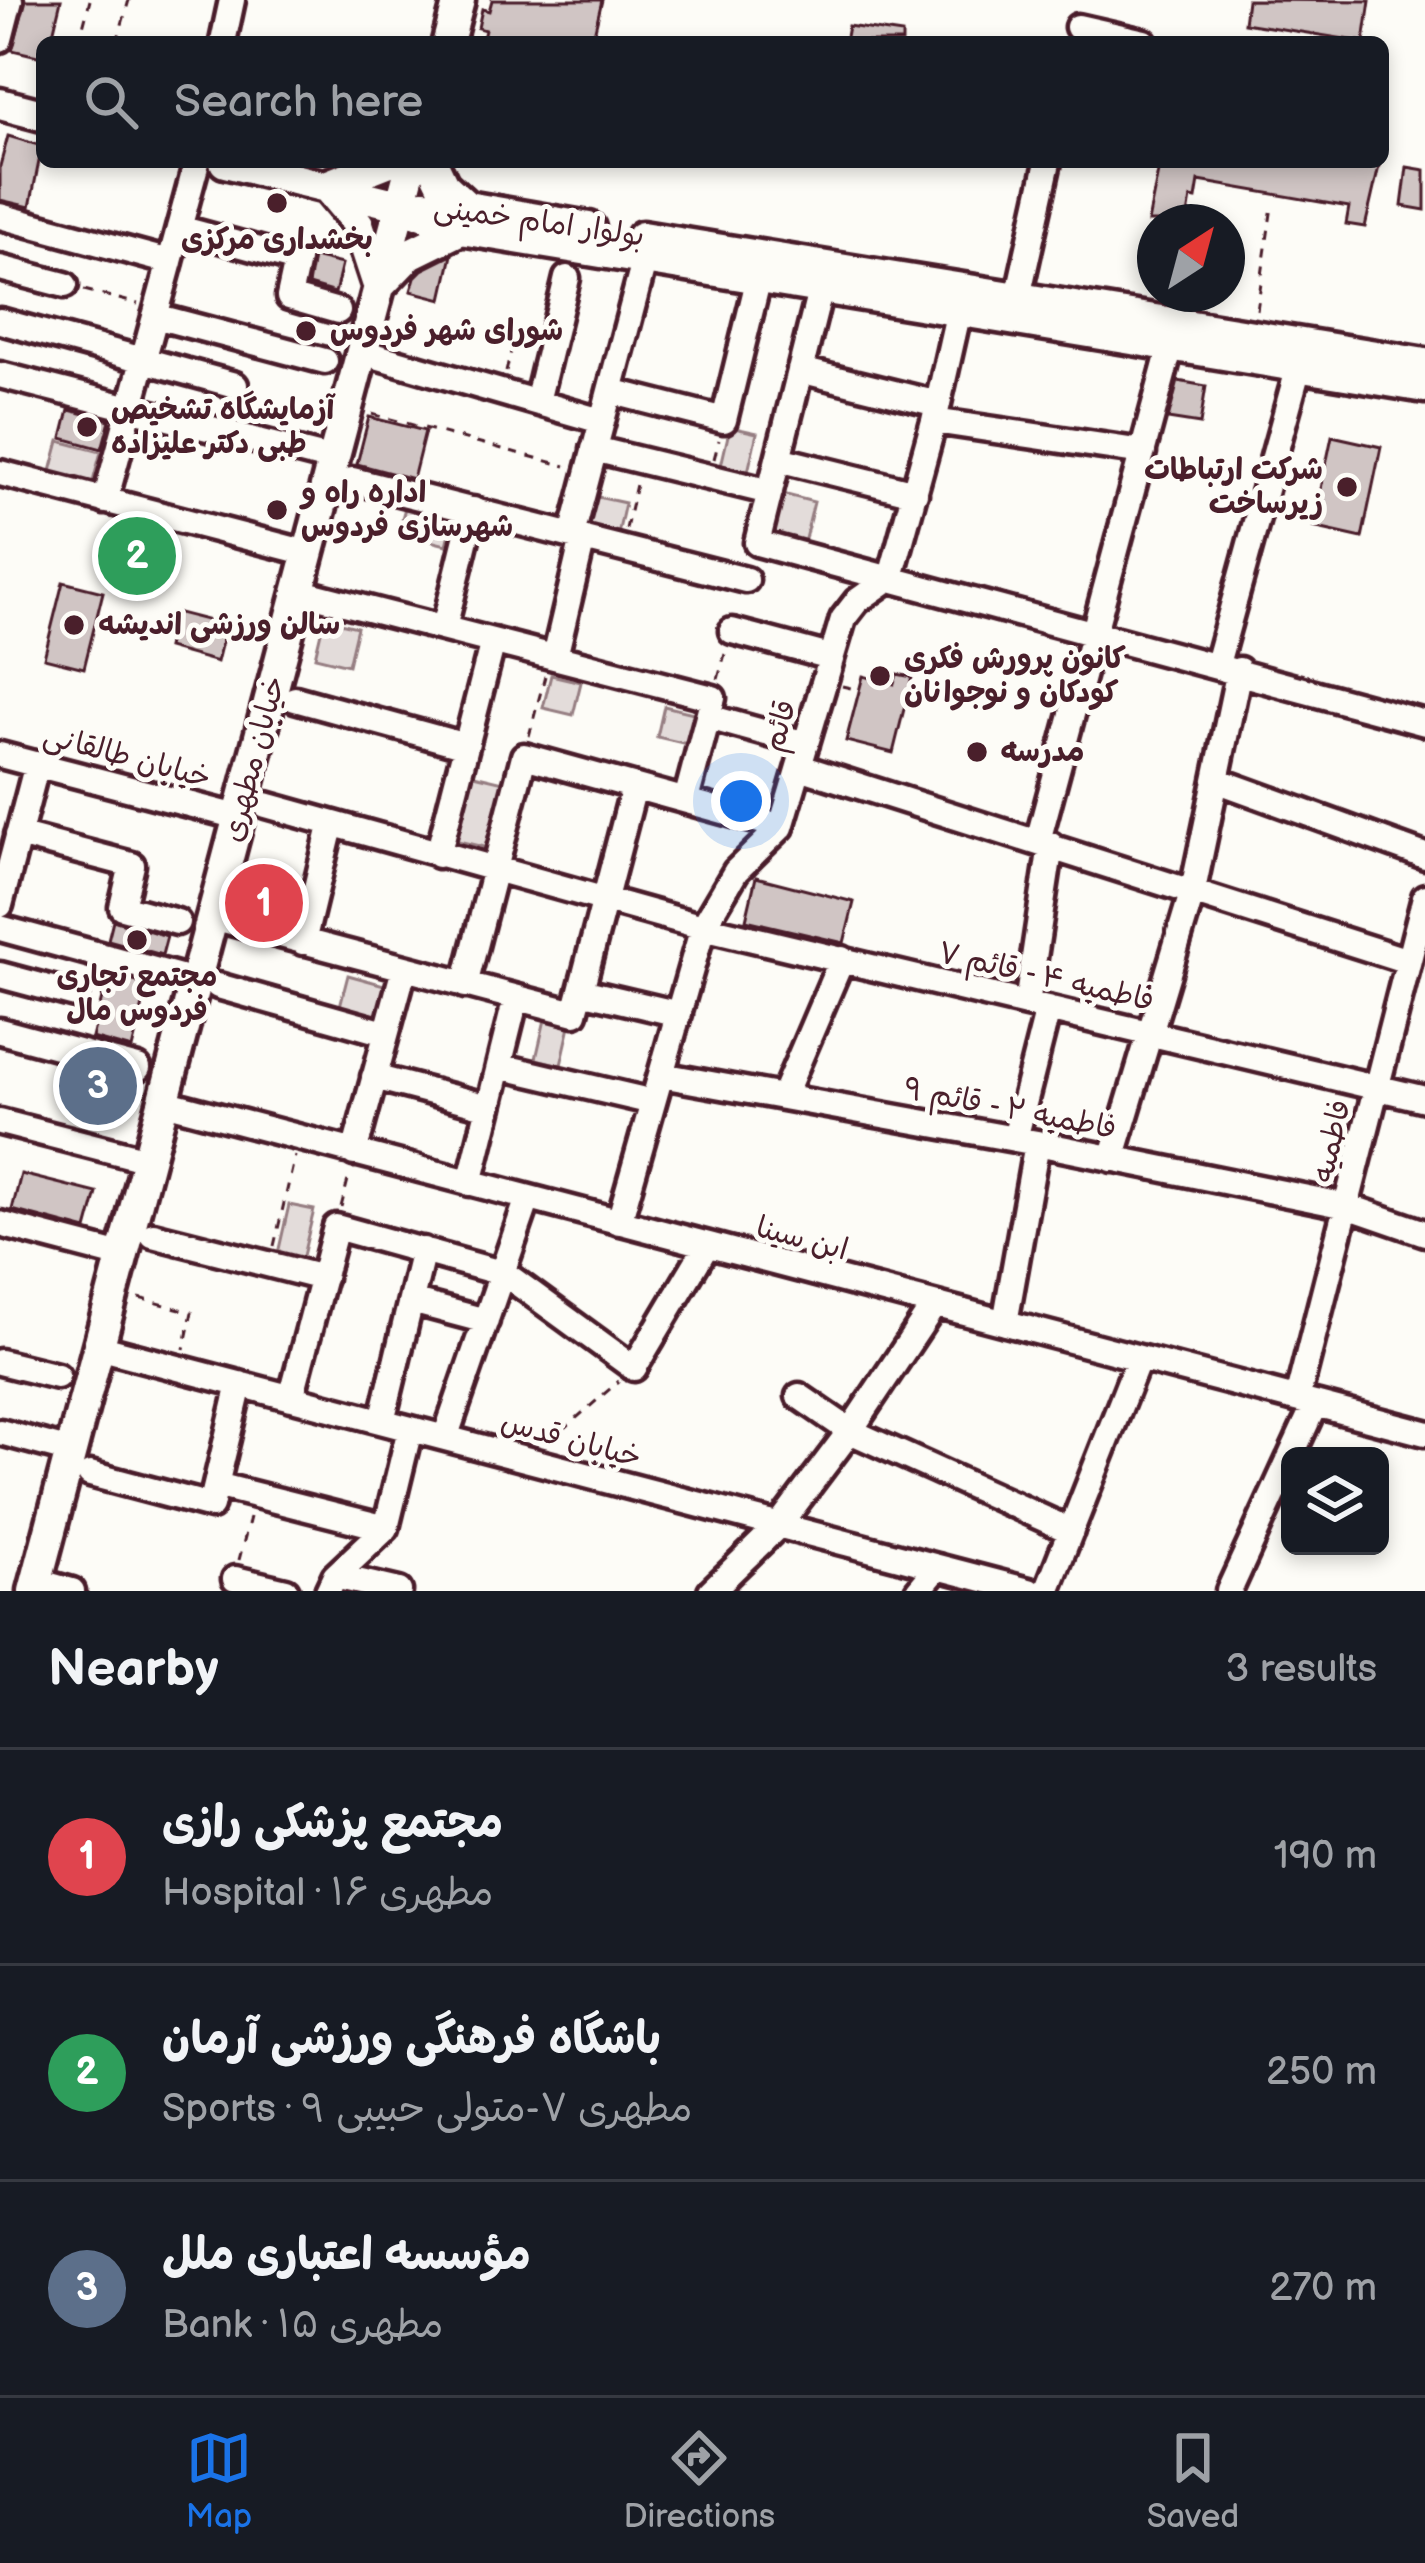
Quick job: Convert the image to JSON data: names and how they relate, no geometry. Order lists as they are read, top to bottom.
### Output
{
  "streets": {
    "main road": ["بولوار امام خمینی", "خیابان مطهری"],
    "street": [
      "قائم",
      "خیابان طالقانی",
      "فاطمیه ۴ - قائم ۷",
      "فاطمیه ۲ - قائم ۹",
      "فاطمیه",
      "ابن سینا",
      "خیابان قدس"
    ]
  },
  "crossings": [
    ["بولوار امام خمینی", "خیابان مطهری"],
    ["قائم", "فاطمیه ۴ - قائم ۷"],
    ["قائم", "فاطمیه ۲ - قائم ۹"],
    ["قائم", "ابن سینا"],
    ["خیابان طالقانی", "خیابان مطهری"],
    ["خیابان طالقانی", "فاطمیه ۴ - قائم ۷"],
    ["خیابان مطهری", "ابن سینا"],
    ["خیابان مطهری", "خیابان قدس"],
    ["فاطمیه ۴ - قائم ۷", "فاطمیه"],
    ["فاطمیه ۲ - قائم ۹", "فاطمیه"],
    ["فاطمیه", "ابن سینا"]
  ],
  "places": [
    "بخشداری مرکزی",
    "شورای شهر فردوس",
    "آزمایشگاه تشخیص طبی دکتر علیزاده",
    "شرکت ارتباطات زیرساخت",
    "اداره راه و شهرسازی فردوس",
    "سالن ورزشی اندیشه",
    "کانون پرورش فکری کودکان و نوجوانان",
    "مدرسه",
    "مجتمع تجاری فردوس مال"
  ],
  "north": "top right",
  "page": {
    "search": "Search here",
    "pins": ["2", "1", "3"],
    "heading": ["Nearby", "3 results"],
    "list": [
      {
        "mark": "1",
        "name": "مجتمع پزشکی رازی",
        "note": "Hospital · مطهری ۱۶",
        "value": "190 m"
      },
      {
        "mark": "2",
        "name": "باشگاه فرهنگی ورزشی آرمان",
        "note": "Sports · مطهری ۷-متولی حبیبی ۹",
        "value": "250 m"
      },
      {
        "mark": "3",
        "name": "مؤسسه اعتباری ملل",
        "note": "Bank · مطهری ۱۵",
        "value": "270 m"
      }
    ],
    "nav": ["Map", "Directions", "Saved"]
  }
}
